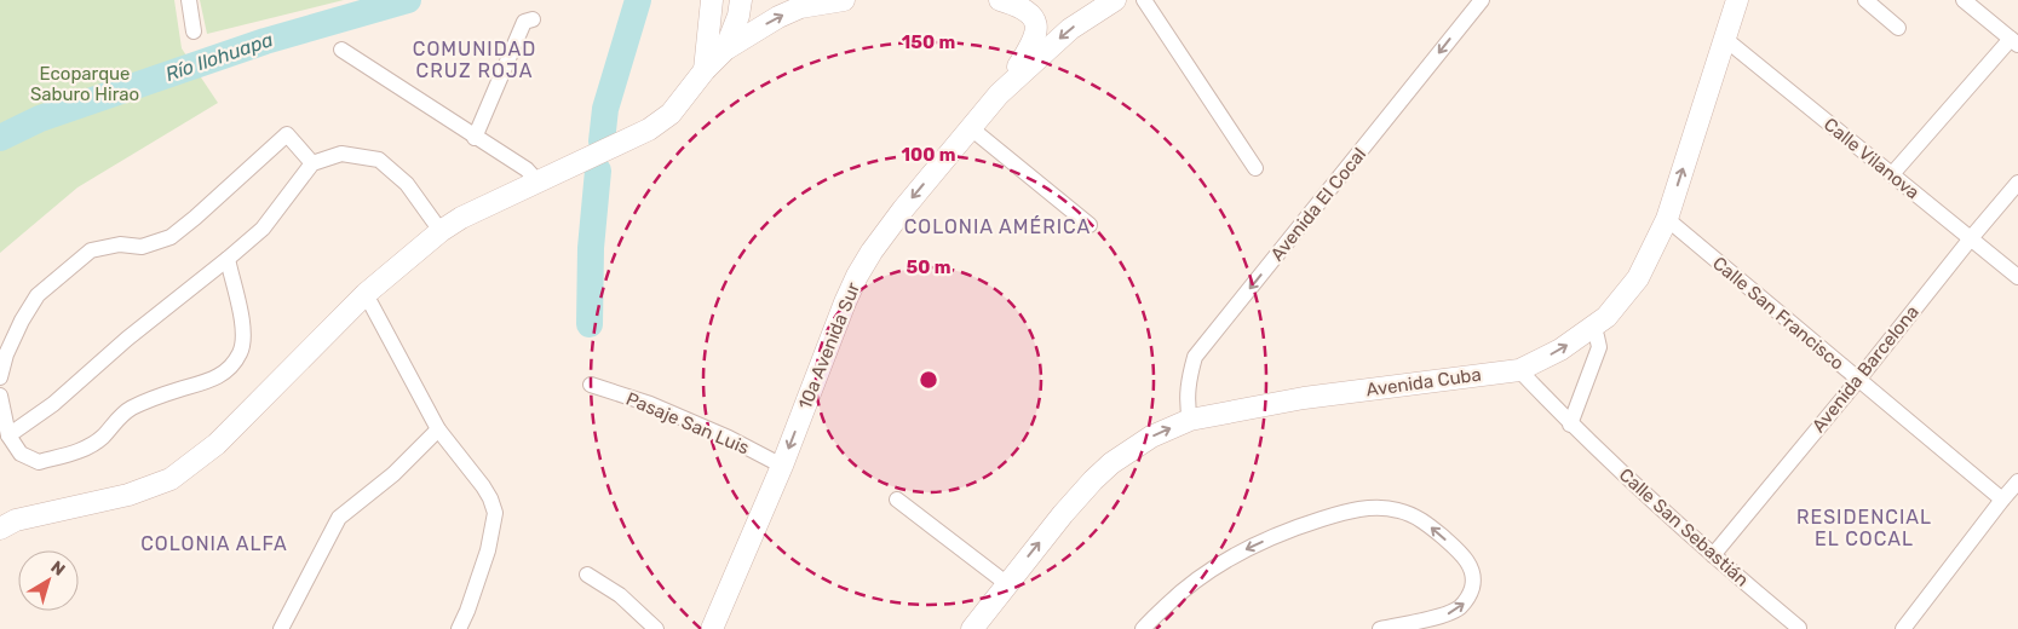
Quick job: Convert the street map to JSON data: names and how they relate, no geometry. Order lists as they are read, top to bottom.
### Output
{
  "streets": {
    "main road": ["10a Avenida Sur", "Avenida Cuba"],
    "street": [
      "Calle Vilanova",
      "Avenida El Cocal",
      "Calle San Francisco",
      "Avenida Barcelona",
      "Pasaje San Luis",
      "Calle San Sebastián"
    ]
  },
  "crossings": [
    ["Calle Vilanova", "Avenida Barcelona"],
    ["Calle Vilanova", "Avenida Cuba"],
    ["Avenida El Cocal", "Avenida Cuba"],
    ["Calle San Francisco", "Avenida Barcelona"],
    ["Calle San Francisco", "Avenida Cuba"],
    ["10a Avenida Sur", "Pasaje San Luis"],
    ["Avenida Barcelona", "Calle San Sebastián"],
    ["Avenida Cuba", "Calle San Sebastián"]
  ],
  "one_way": ["Avenida El Cocal", "10a Avenida Sur", "Avenida Cuba"],
  "districts": [
    "COMUNIDAD CRUZ ROJA",
    "COLONIA AMÉRICA",
    "RESIDENCIAL EL COCAL",
    "COLONIA ALFA"
  ],
  "water": ["Río Ilohuapa"],
  "parks": ["Ecoparque Saburo Hirao"],
  "north": "top right",
  "rings": ["150 m", "100 m", "50 m"]
}
